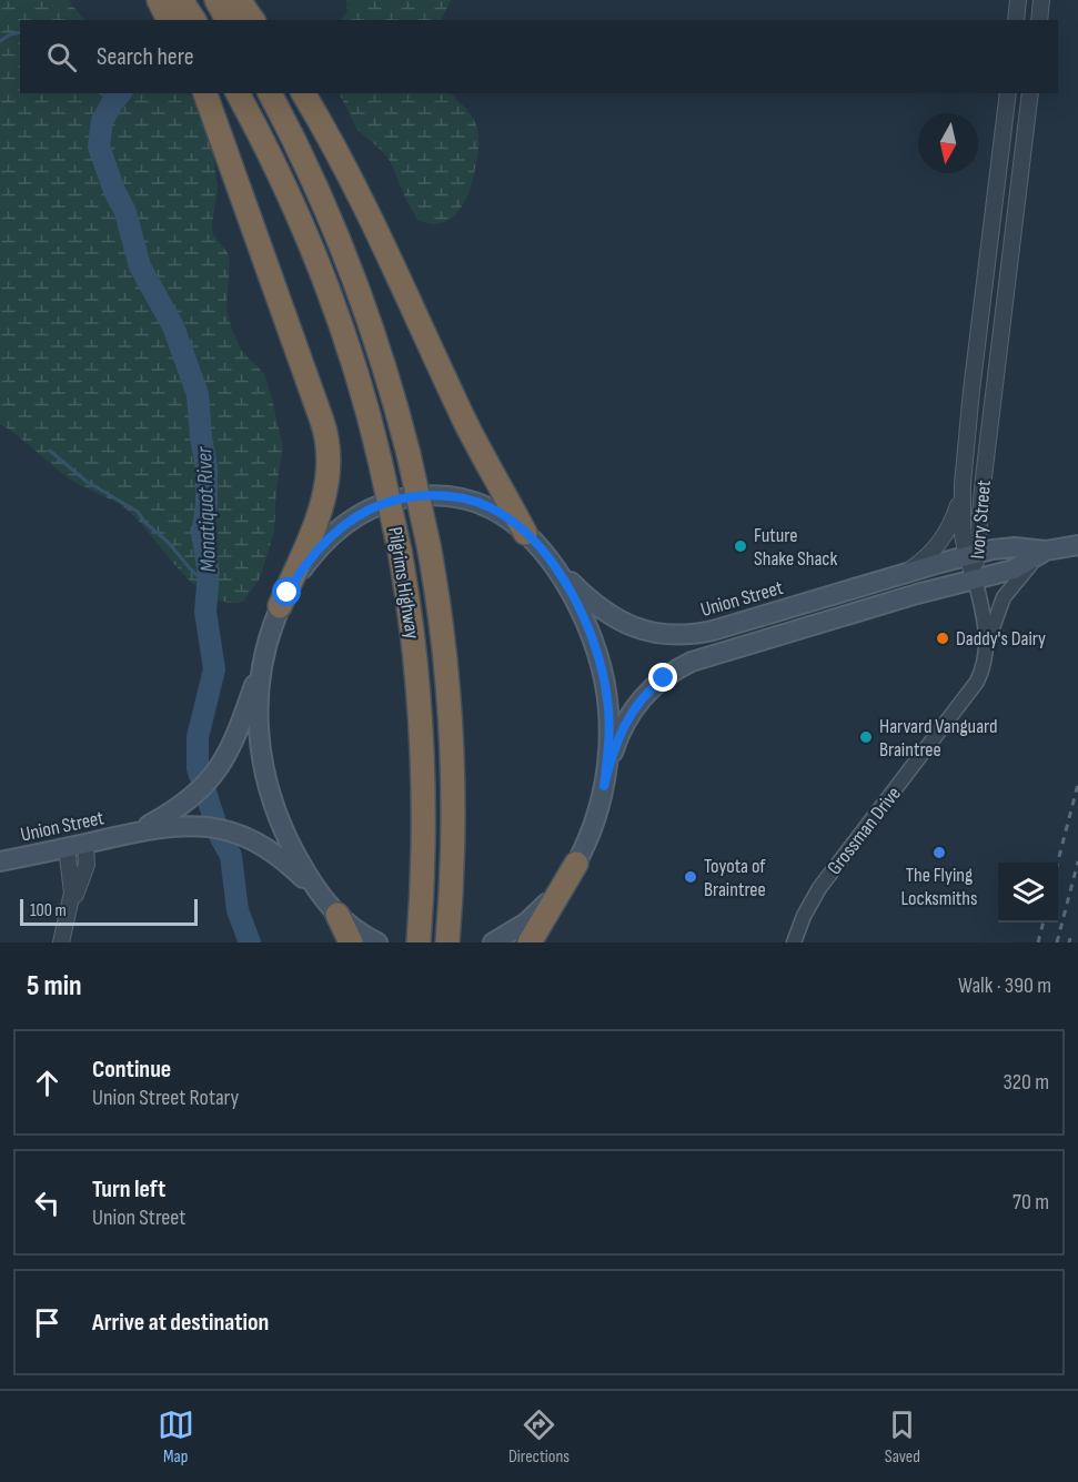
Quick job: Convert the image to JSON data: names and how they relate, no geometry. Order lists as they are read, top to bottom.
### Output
{
  "streets": {
    "highway": ["Pilgrims Highway"],
    "main road": ["Union Street"],
    "street": ["Ivory Street", "Grossman Drive"]
  },
  "crossings": [
    ["Ivory Street", "Union Street"],
    ["Ivory Street", "Grossman Drive"],
    ["Union Street", "Grossman Drive"]
  ],
  "water": ["Monatiquot River"],
  "places": [
    "Future Shake Shack",
    "Daddy's Dairy",
    "Harvard Vanguard Braintree",
    "The Flying Locksmiths",
    "Toyota of Braintree"
  ],
  "scale_bar": "100 m",
  "north": "bottom",
  "page": {
    "search": "Search here",
    "scale": "100 m",
    "heading": ["5 min", "Walk · 390 m"],
    "list": [
      ["Continue", "Union Street Rotary", "320 m"],
      ["Turn left", "Union Street", "70 m"],
      "Arrive at destination"
    ],
    "nav": ["Map", "Directions", "Saved"]
  }
}
